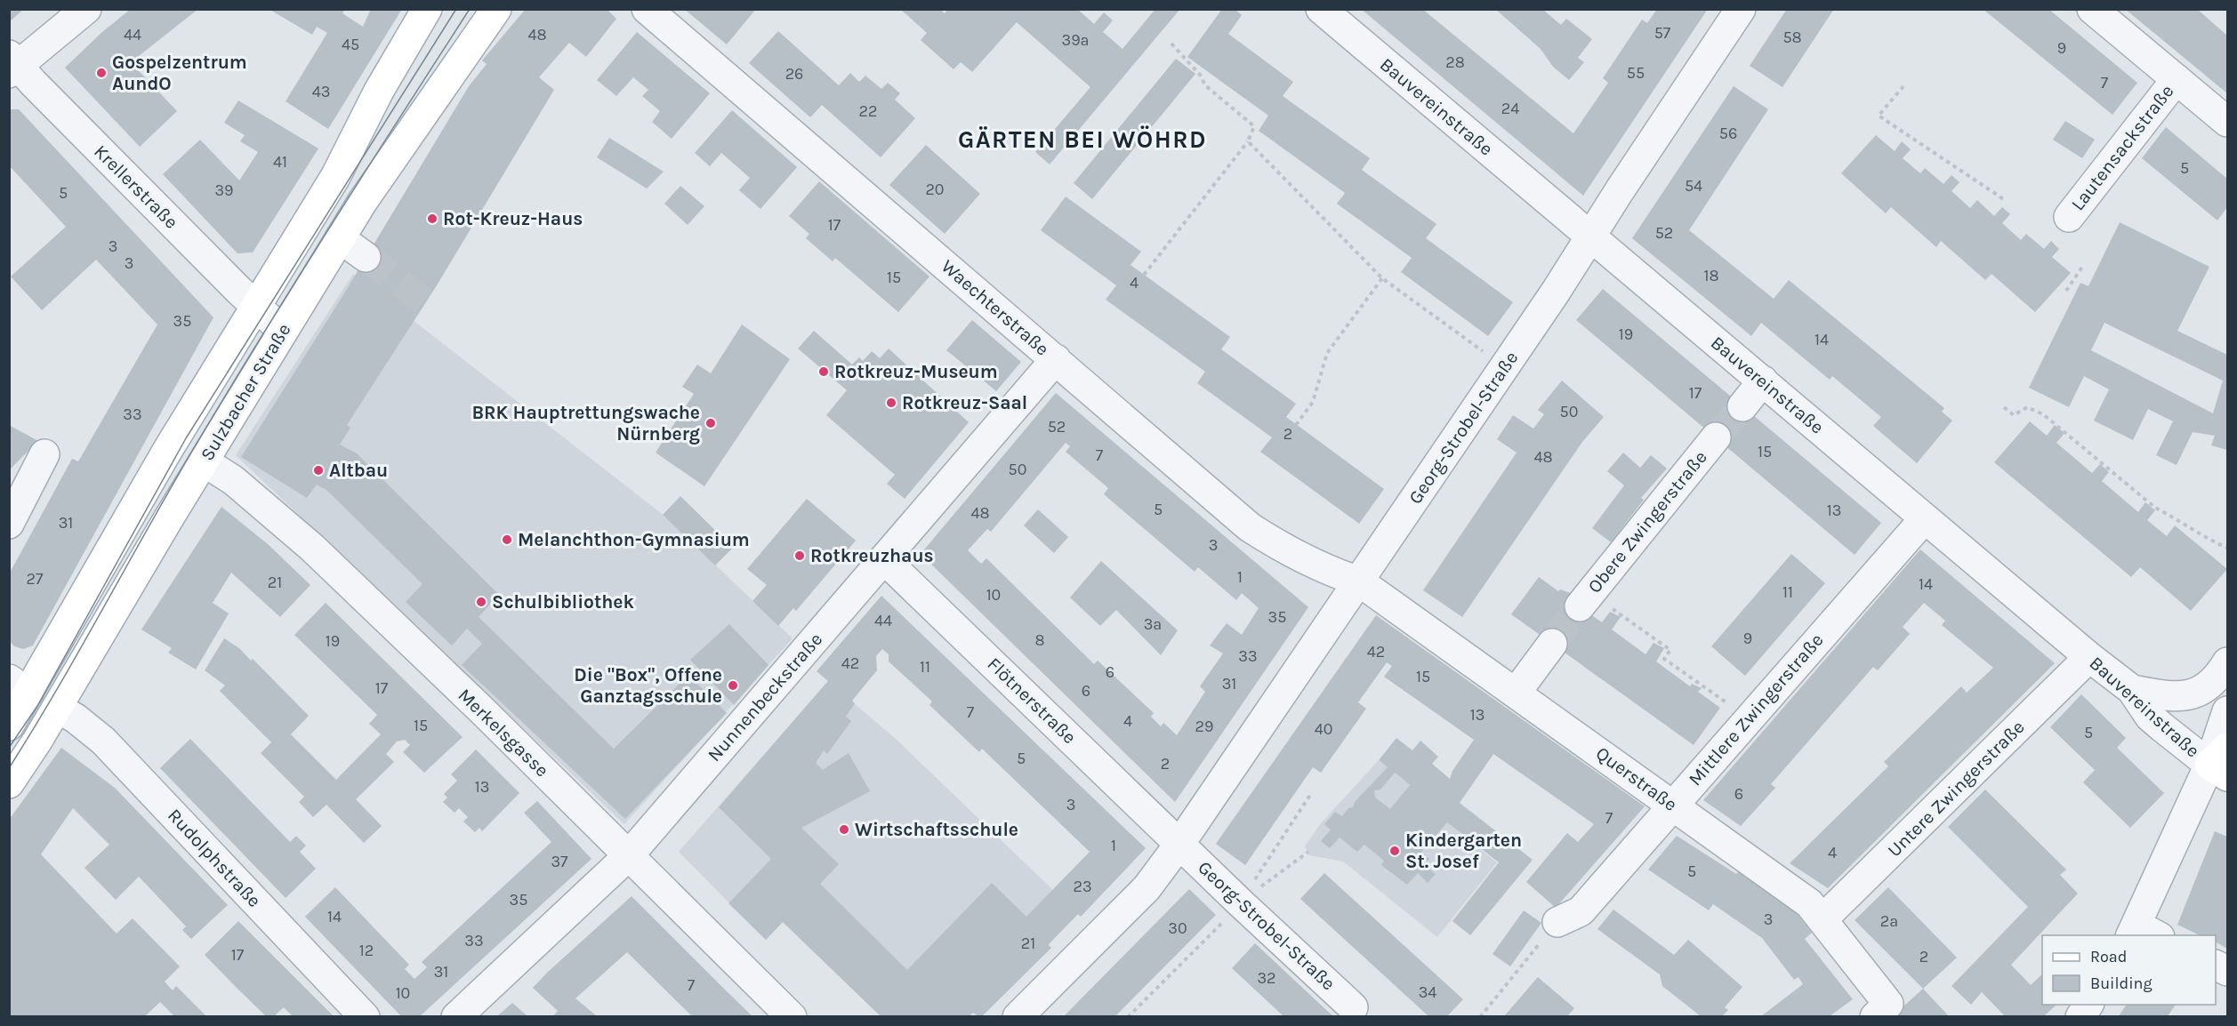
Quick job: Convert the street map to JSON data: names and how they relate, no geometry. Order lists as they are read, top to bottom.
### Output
{
  "streets": {
    "main road": ["Sulzbacher Straße"],
    "street": [
      "Bauvereinstraße",
      "Lautensackstraße",
      "Krellerstraße",
      "Waechterstraße",
      "Georg-Strobel-Straße",
      "Obere Zwingerstraße",
      "Nunnenbeckstraße",
      "Flötnerstraße",
      "Mittlere Zwingerstraße",
      "Merkelsgasse",
      "Querstraße",
      "Untere Zwingerstraße",
      "Rudolphstraße"
    ]
  },
  "crossings": [
    ["Bauvereinstraße", "Georg-Strobel-Straße"],
    ["Bauvereinstraße", "Mittlere Zwingerstraße"],
    ["Bauvereinstraße", "Untere Zwingerstraße"],
    ["Krellerstraße", "Sulzbacher Straße"],
    ["Waechterstraße", "Georg-Strobel-Straße"],
    ["Waechterstraße", "Nunnenbeckstraße"],
    ["Waechterstraße", "Querstraße"],
    ["Sulzbacher Straße", "Merkelsgasse"],
    ["Sulzbacher Straße", "Rudolphstraße"],
    ["Georg-Strobel-Straße", "Flötnerstraße"],
    ["Georg-Strobel-Straße", "Querstraße"],
    ["Nunnenbeckstraße", "Flötnerstraße"],
    ["Nunnenbeckstraße", "Merkelsgasse"],
    ["Mittlere Zwingerstraße", "Querstraße"],
    ["Querstraße", "Untere Zwingerstraße"]
  ],
  "districts": ["GÄRTEN BEI WÖHRD"],
  "places": [
    "Gospelzentrum AundO",
    "Rot-Kreuz-Haus",
    "Rotkreuz-Museum",
    "Rotkreuz-Saal",
    "BRK Hauptrettungswache Nürnberg",
    "Altbau",
    "Melanchthon-Gymnasium",
    "Rotkreuzhaus",
    "Schulbibliothek",
    "Die \"Box\", Offene Ganztagsschule",
    "Wirtschaftsschule",
    "Kindergarten St. Josef"
  ],
  "house_numbers": [
    "57",
    "44",
    "48",
    "58",
    "39a",
    "45",
    "9",
    "28",
    "55",
    "26",
    "7",
    "43",
    "24",
    "22",
    "56",
    "41",
    "5",
    "54",
    "20",
    "39",
    "5",
    "17",
    "52",
    "3",
    "3",
    "18",
    "15",
    "4",
    "35",
    "19",
    "14",
    "17",
    "50",
    "33",
    "52",
    "2",
    "15",
    "7",
    "48",
    "50",
    "5",
    "13",
    "48",
    "31",
    "3",
    "1",
    "27",
    "21",
    "14",
    "11",
    "10",
    "35",
    "44",
    "3a",
    "9",
    "8",
    "19",
    "42",
    "33",
    "42",
    "11",
    "6",
    "15",
    "31",
    "17",
    "6",
    "7",
    "13",
    "4",
    "15",
    "29",
    "40",
    "5",
    "5",
    "2",
    "13",
    "6",
    "3",
    "7",
    "1",
    "4",
    "37",
    "5",
    "23",
    "35",
    "14",
    "3",
    "2a",
    "30",
    "33",
    "21",
    "12",
    "17",
    "2",
    "31",
    "32",
    "7",
    "34",
    "10"
  ],
  "legend": ["Road", "Building"]
}
